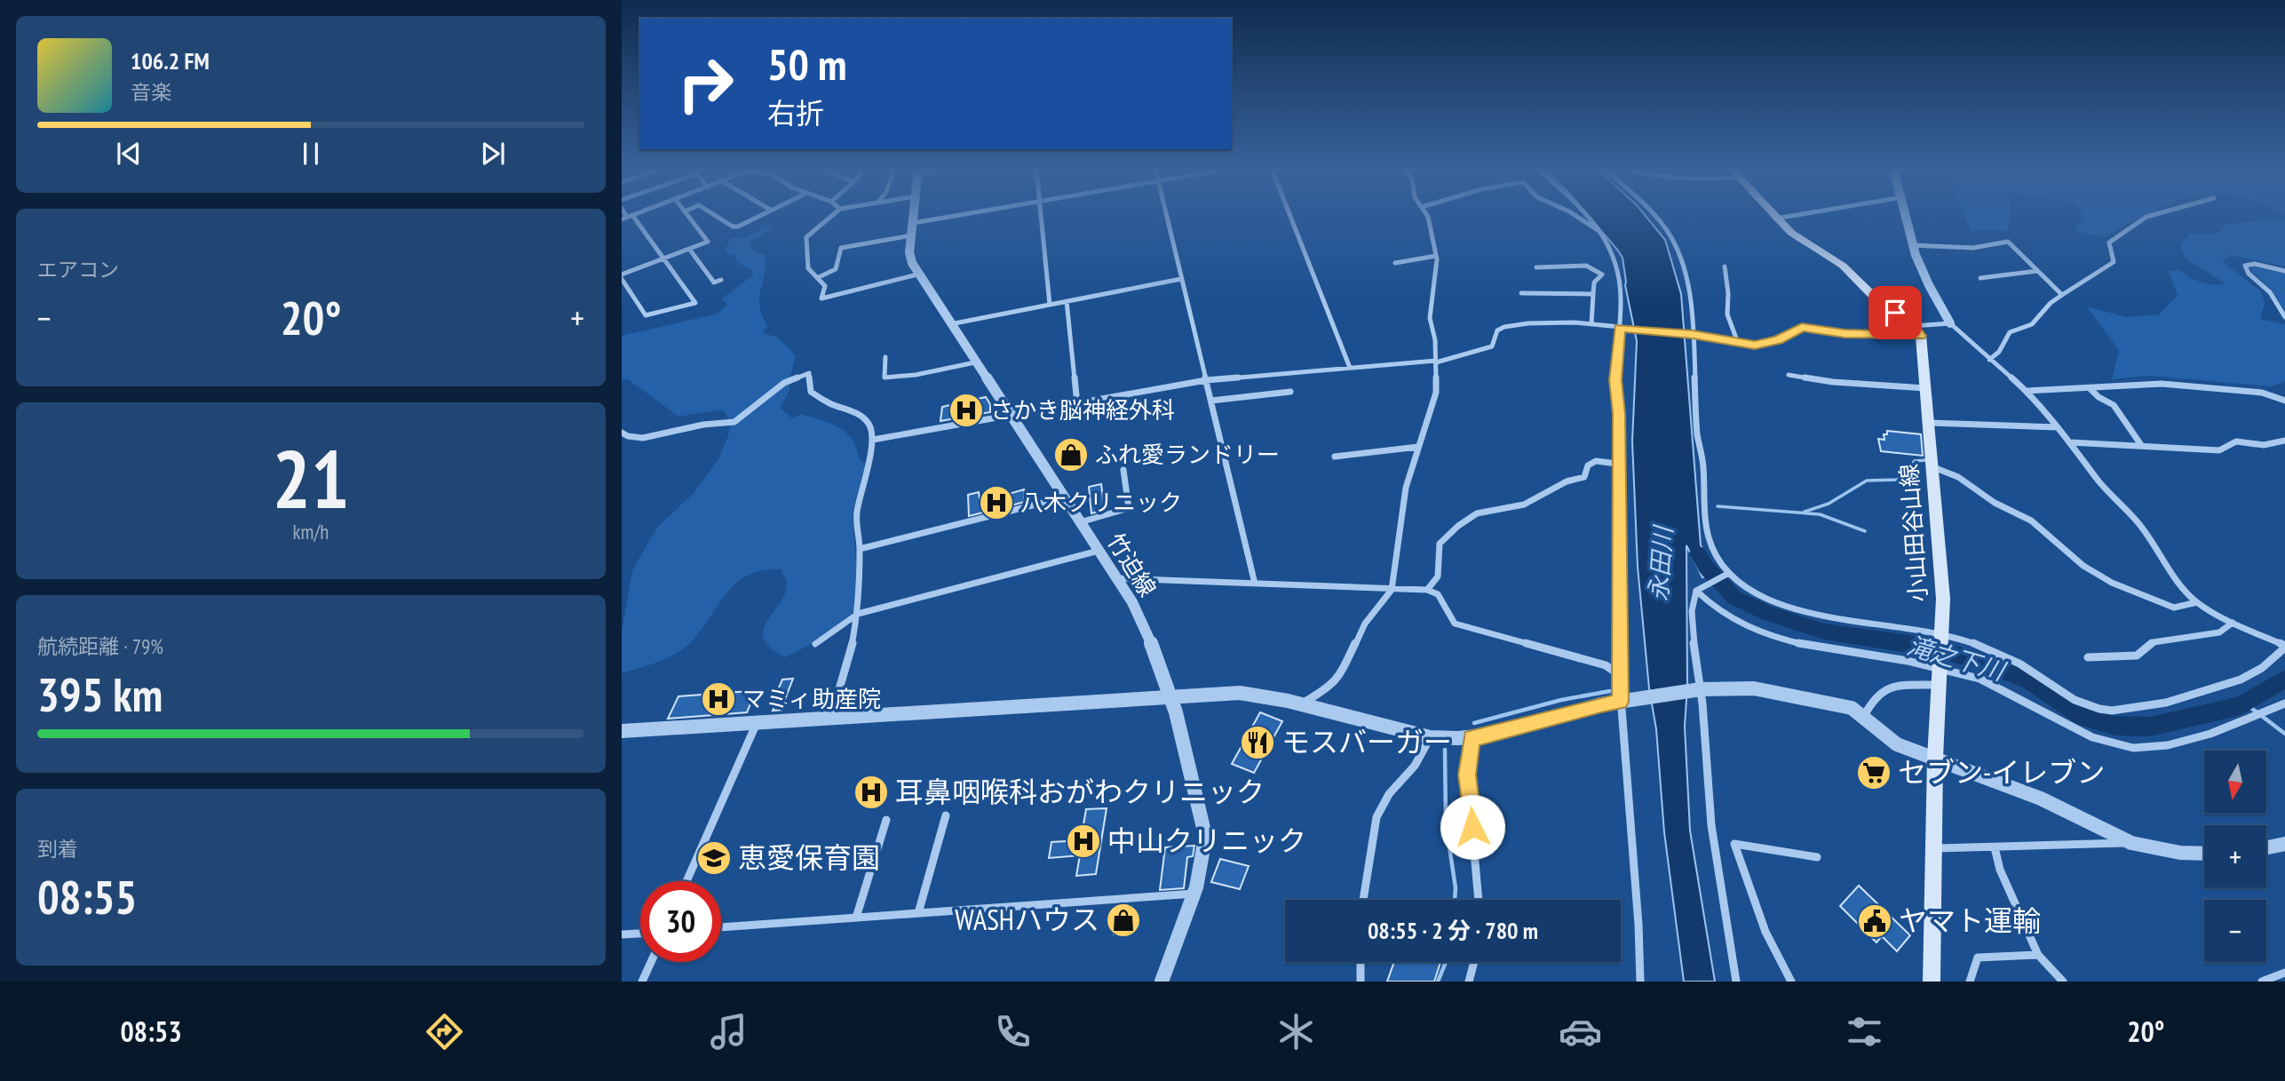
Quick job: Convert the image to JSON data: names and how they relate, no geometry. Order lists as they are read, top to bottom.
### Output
{
  "streets": {
    "main road": ["小山田谷山線"],
    "street": ["竹迫線"]
  },
  "water": ["永田川", "滝之下川"],
  "places": {
    "hospital": [
      "さかき脳神経外科",
      "八木クリニック",
      "マミィ助産院",
      "耳鼻咽喉科おがわクリニック",
      "中山クリニック"
    ],
    "shop": ["ふれ愛ランドリー", "WASHハウス"],
    "restaurant": ["モスバーガー"],
    "supermarket": ["セブン-イレブン"],
    "school or university": ["恵愛保育園"],
    "public building": ["ヤマト運輸"]
  },
  "north": "bottom",
  "page": {
    "turn": ["50 m", "右折"],
    "song": ["106.2 FM", "音楽"],
    "tile": [
      "エアコン",
      ["21", "km/h"],
      ["航続距離 · 79%", "395 km"],
      ["到着", "08:55"]
    ],
    "heat": ["−", "20°", "+"],
    "map_buttons": ["+", "−"],
    "limit": "30",
    "trip": "08:55 · 2 分 · 780 m",
    "tabs": ["08:53", "20°"]
  }
}
